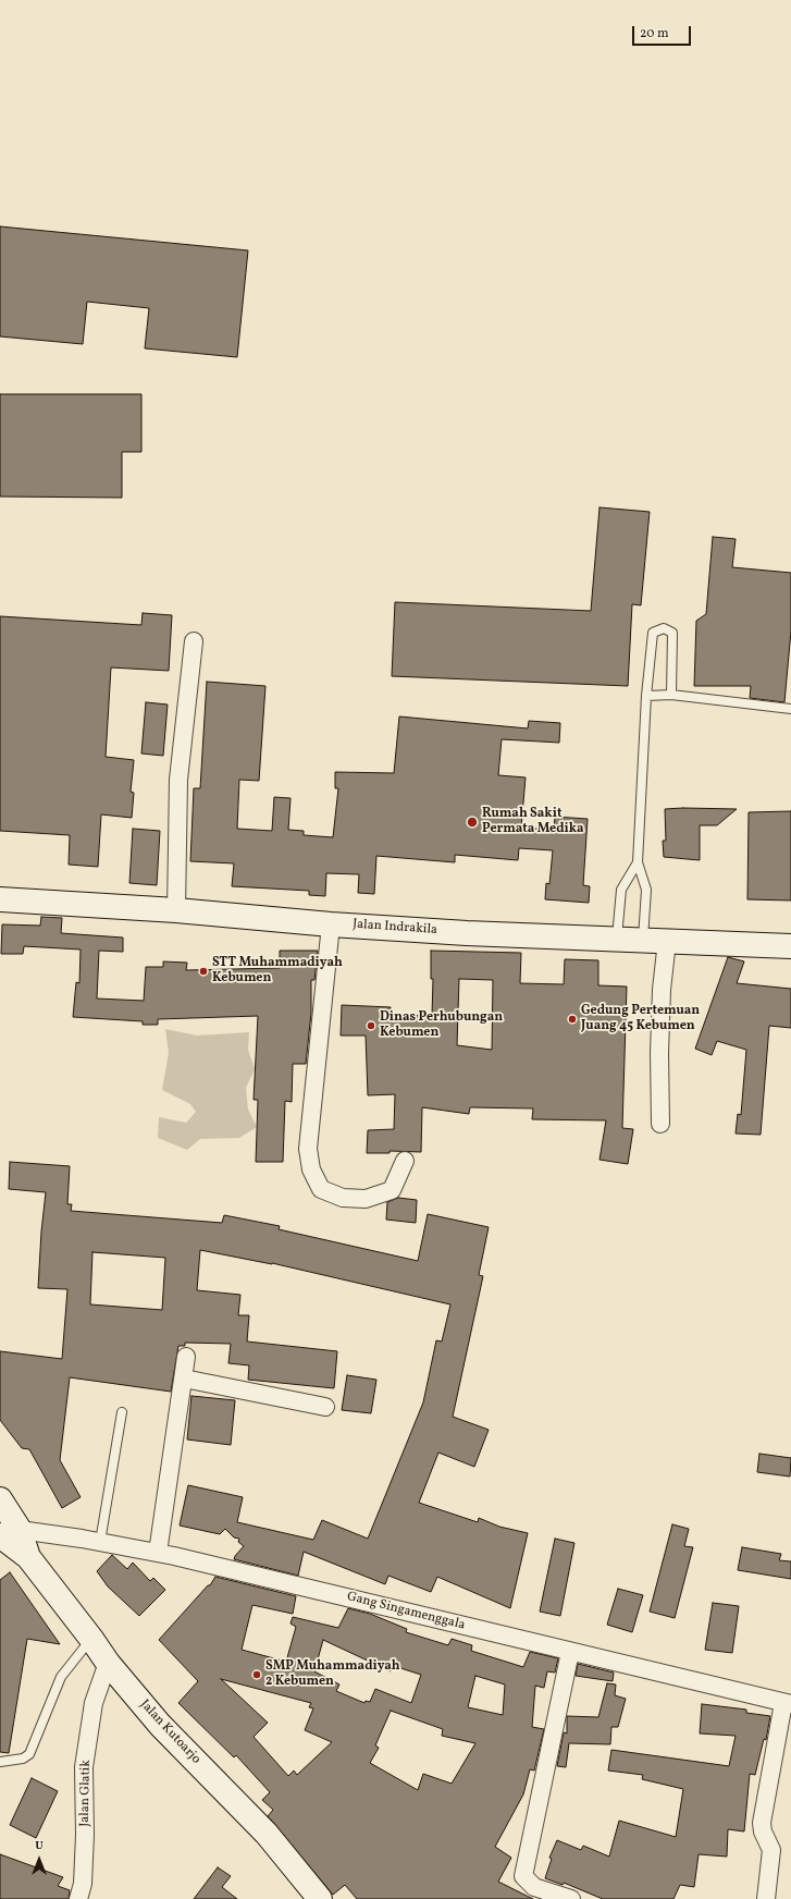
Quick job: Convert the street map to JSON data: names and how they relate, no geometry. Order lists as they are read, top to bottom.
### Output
{
  "streets": {
    "main road": ["Jalan Indrakila", "Jalan Kutoarjo"],
    "street": ["Gang Singamenggala", "Jalan Glatik"]
  },
  "crossings": [
    ["Gang Singamenggala", "Jalan Kutoarjo"],
    ["Jalan Kutoarjo", "Jalan Glatik"]
  ],
  "places": [
    "Rumah Sakit Permata Medika",
    "STT Muhammadiyah Kebumen",
    "Gedung Pertemuan Juang 45 Kebumen",
    "Dinas Perhubungan Kebumen",
    "SMP Muhammadiyah 2 Kebumen"
  ],
  "scale_bar": "20 m",
  "north": "top"
}
